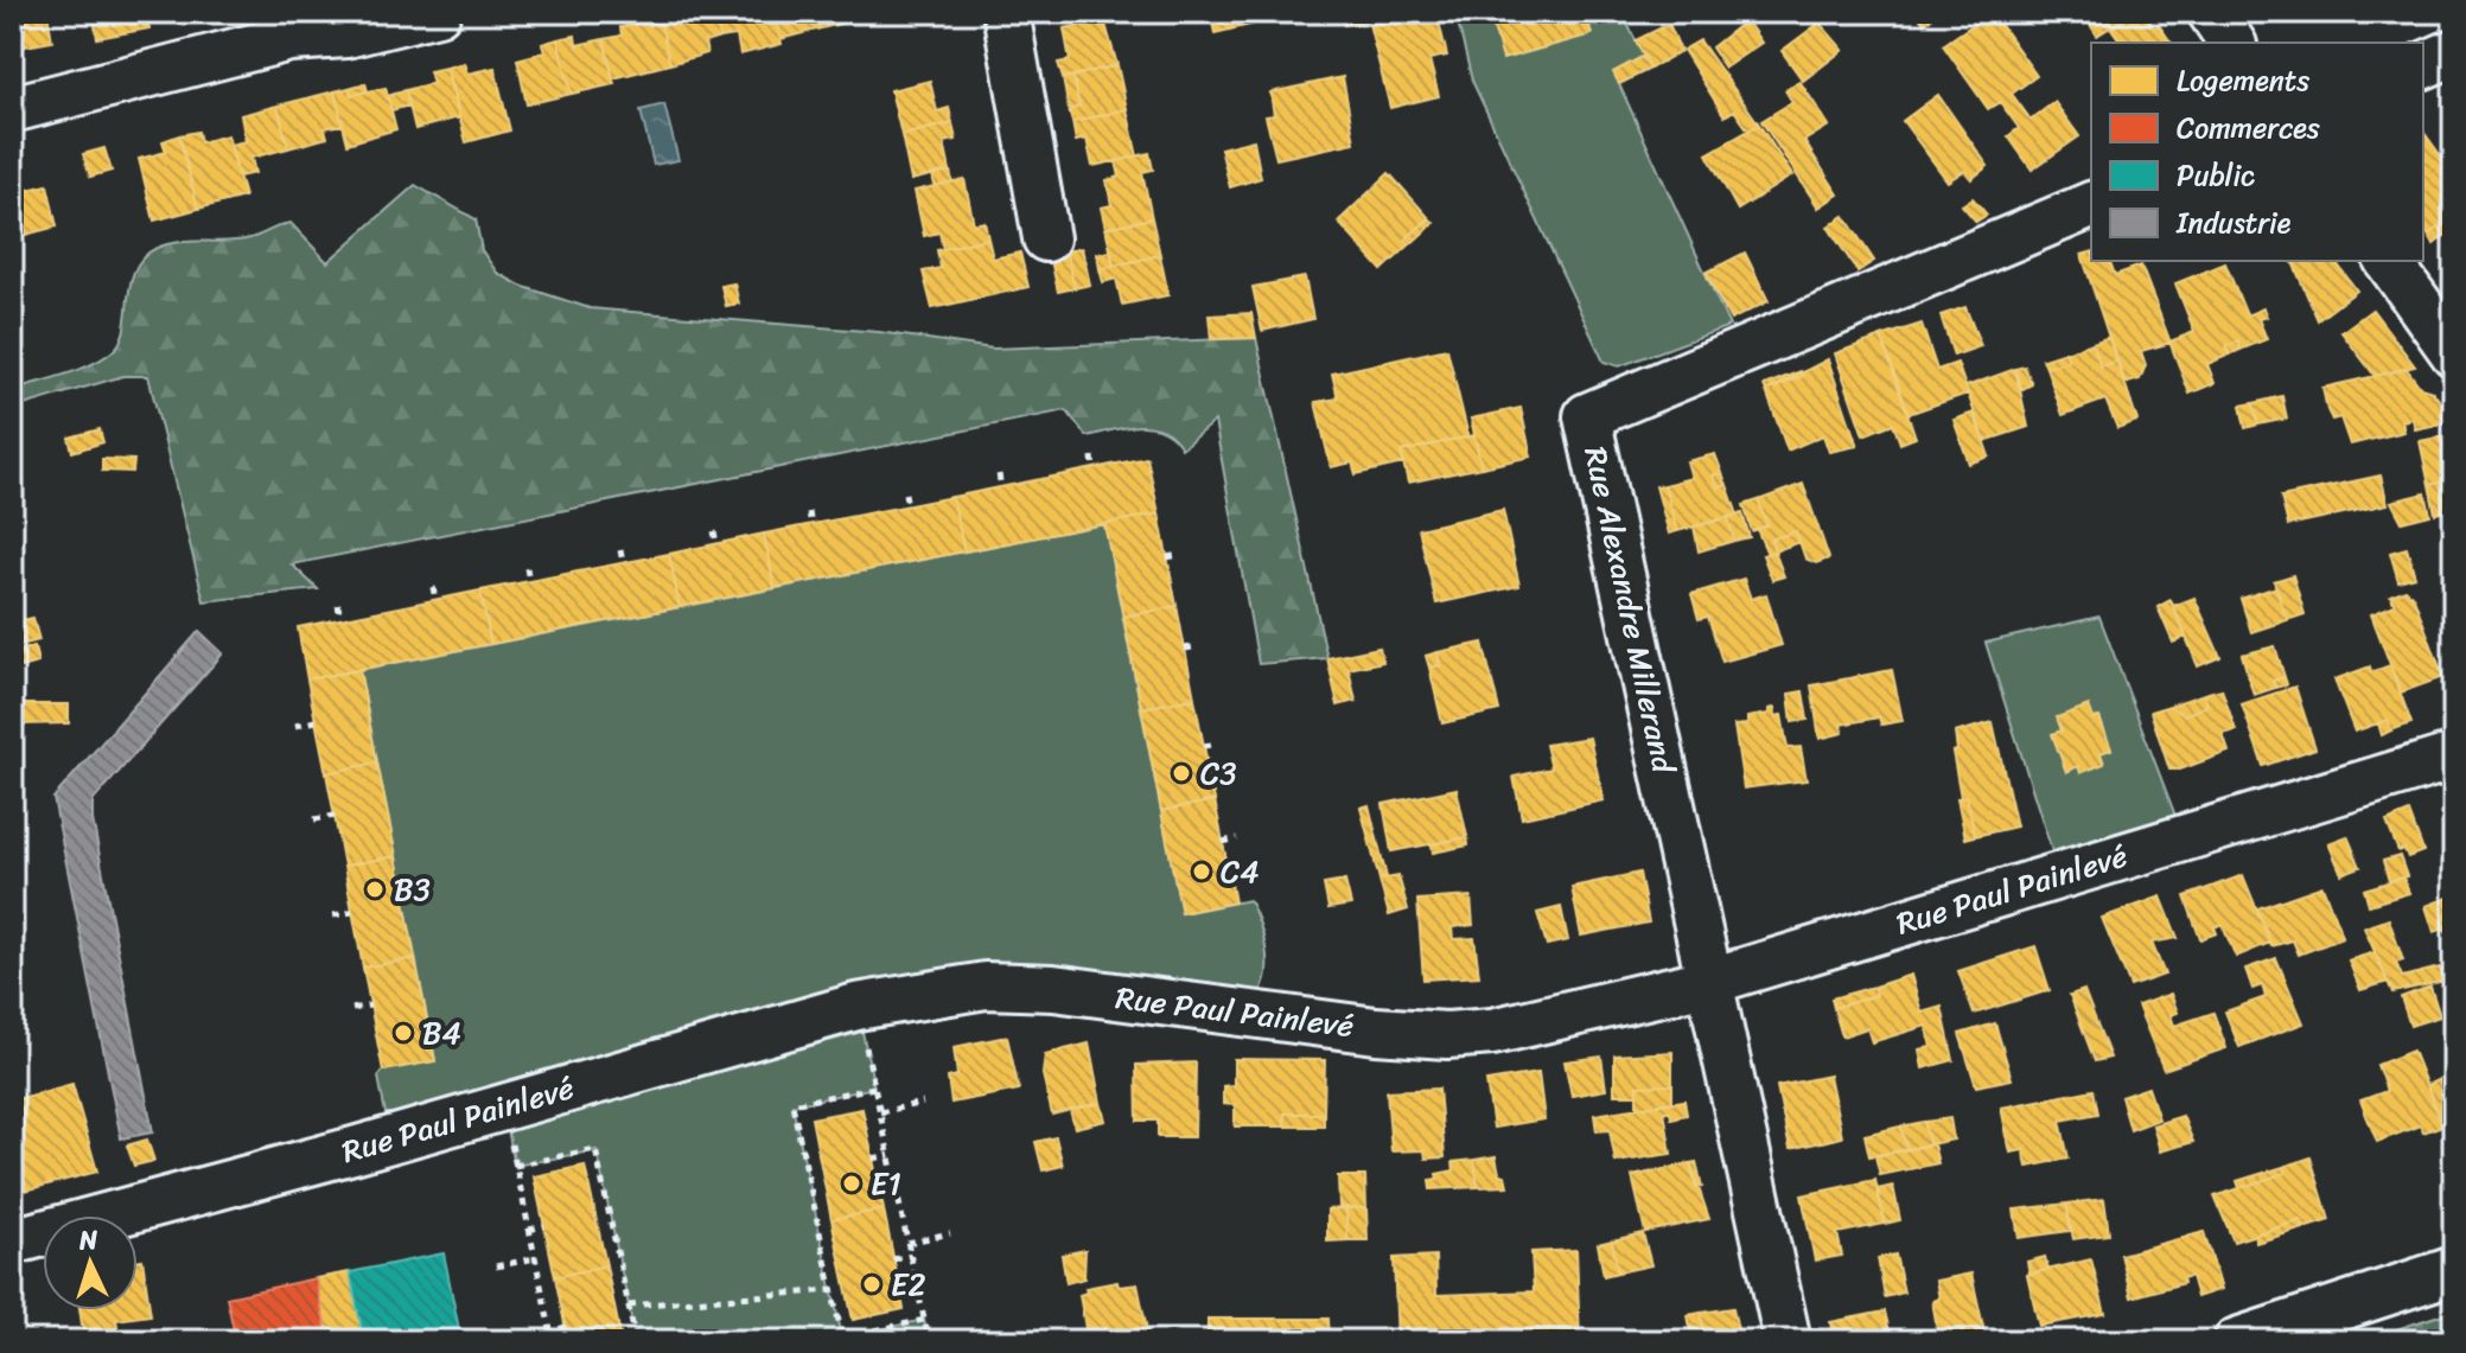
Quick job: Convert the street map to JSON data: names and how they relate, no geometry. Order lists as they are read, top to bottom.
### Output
{
  "streets": {
    "street": ["Rue Alexandre Millerand", "Rue Paul Painlevé"]
  },
  "crossings": [
    ["Rue Alexandre Millerand", "Rue Paul Painlevé"]
  ],
  "places": [
    "C3",
    "C4",
    "B3",
    "B4",
    "E1",
    "E2"
  ],
  "legend": [
    "Logements",
    "Commerces",
    "Public",
    "Industrie"
  ],
  "north": "top"
}
